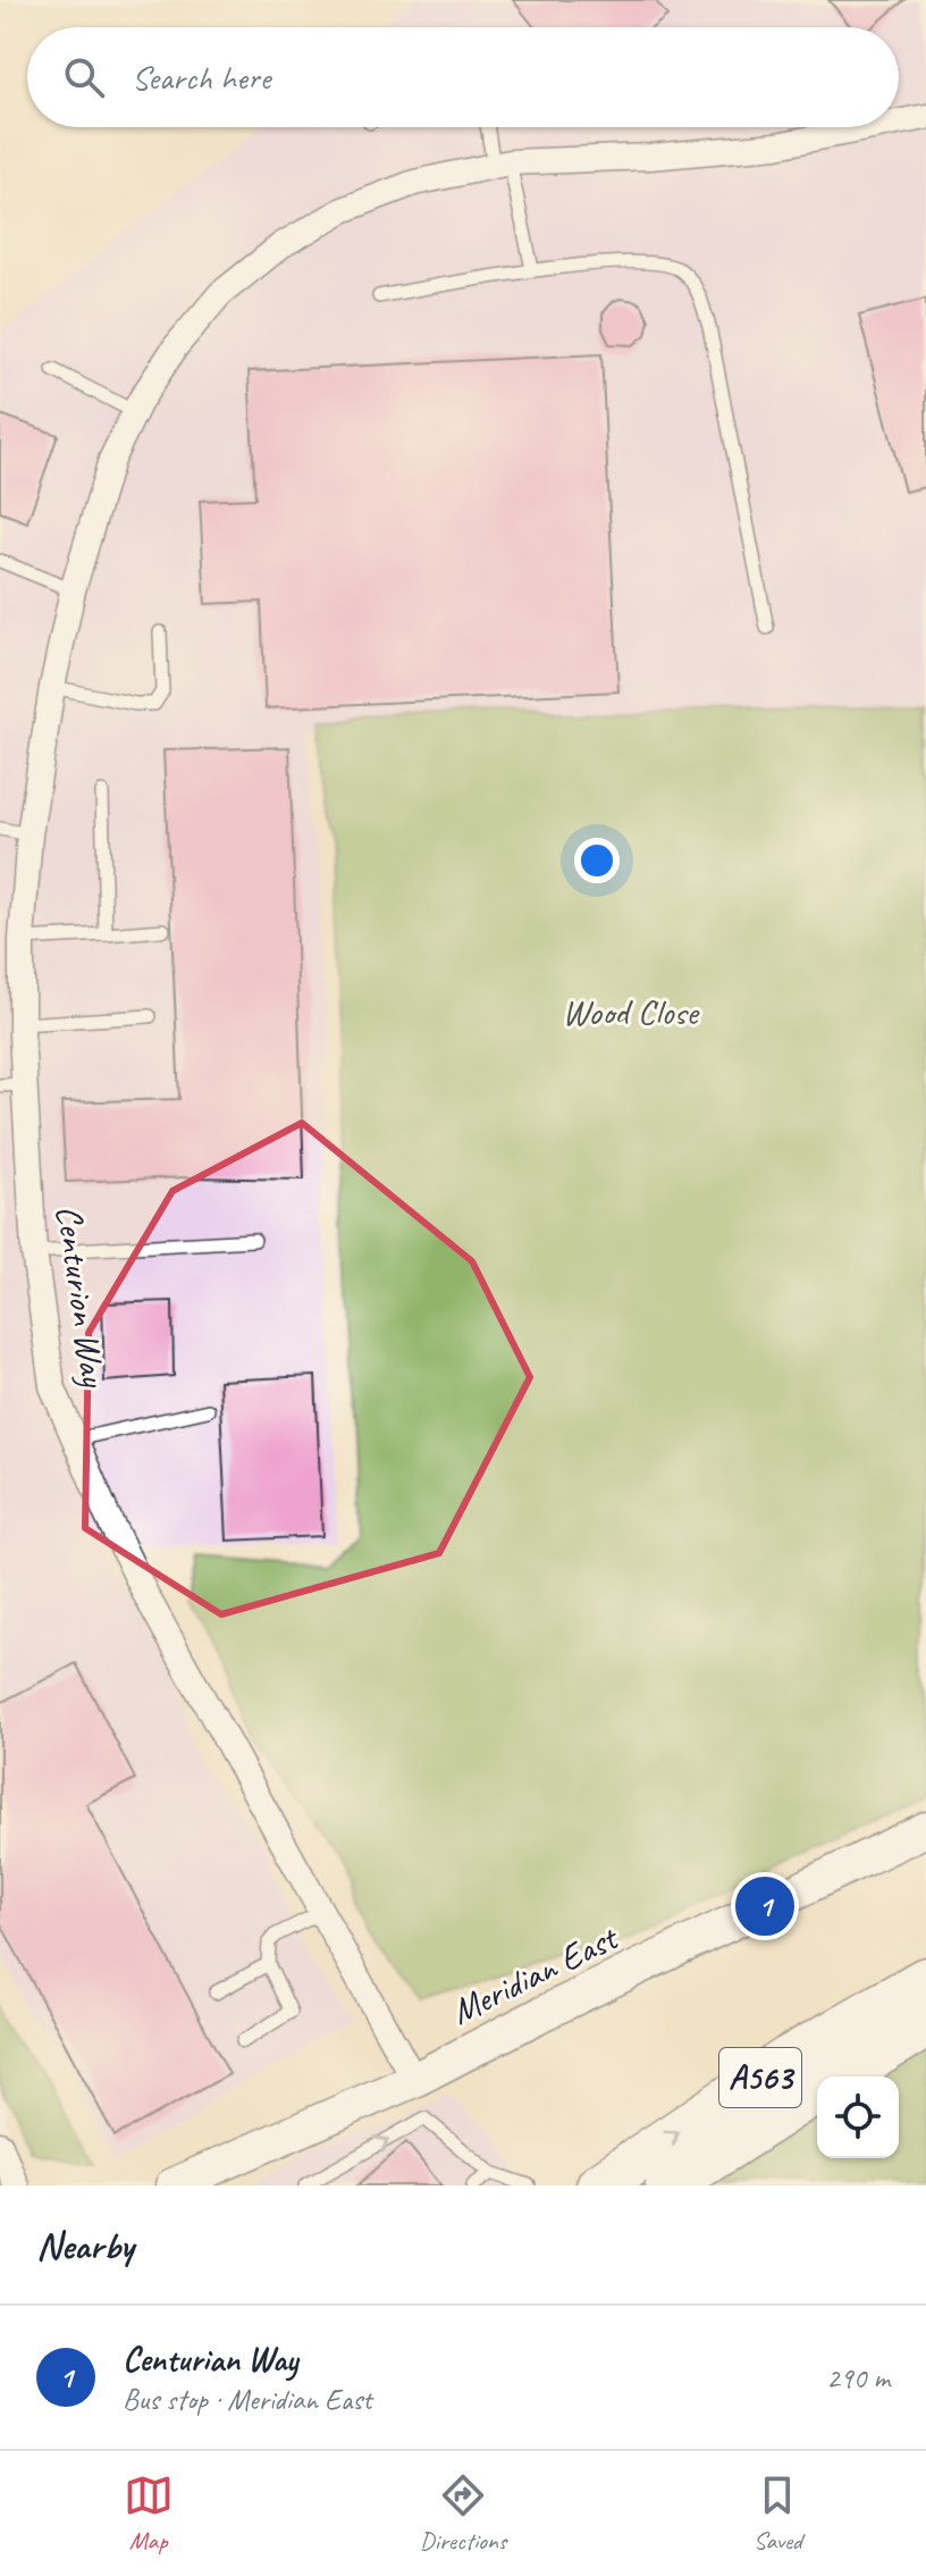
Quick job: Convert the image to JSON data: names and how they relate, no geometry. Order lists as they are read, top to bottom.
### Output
{
  "streets": {
    "highway": ["A563"],
    "street": ["Centurion Way", "Meridian East"]
  },
  "crossings": [
    ["Centurion Way", "Meridian East"]
  ],
  "parks": ["Wood Close"],
  "page": {
    "search": "Search here",
    "pins": "1",
    "heading": "Nearby",
    "list": [
      {
        "mark": "1",
        "name": "Centurian Way",
        "note": "Bus stop · Meridian East",
        "value": "290 m"
      }
    ],
    "nav": ["Map", "Directions", "Saved"]
  }
}
